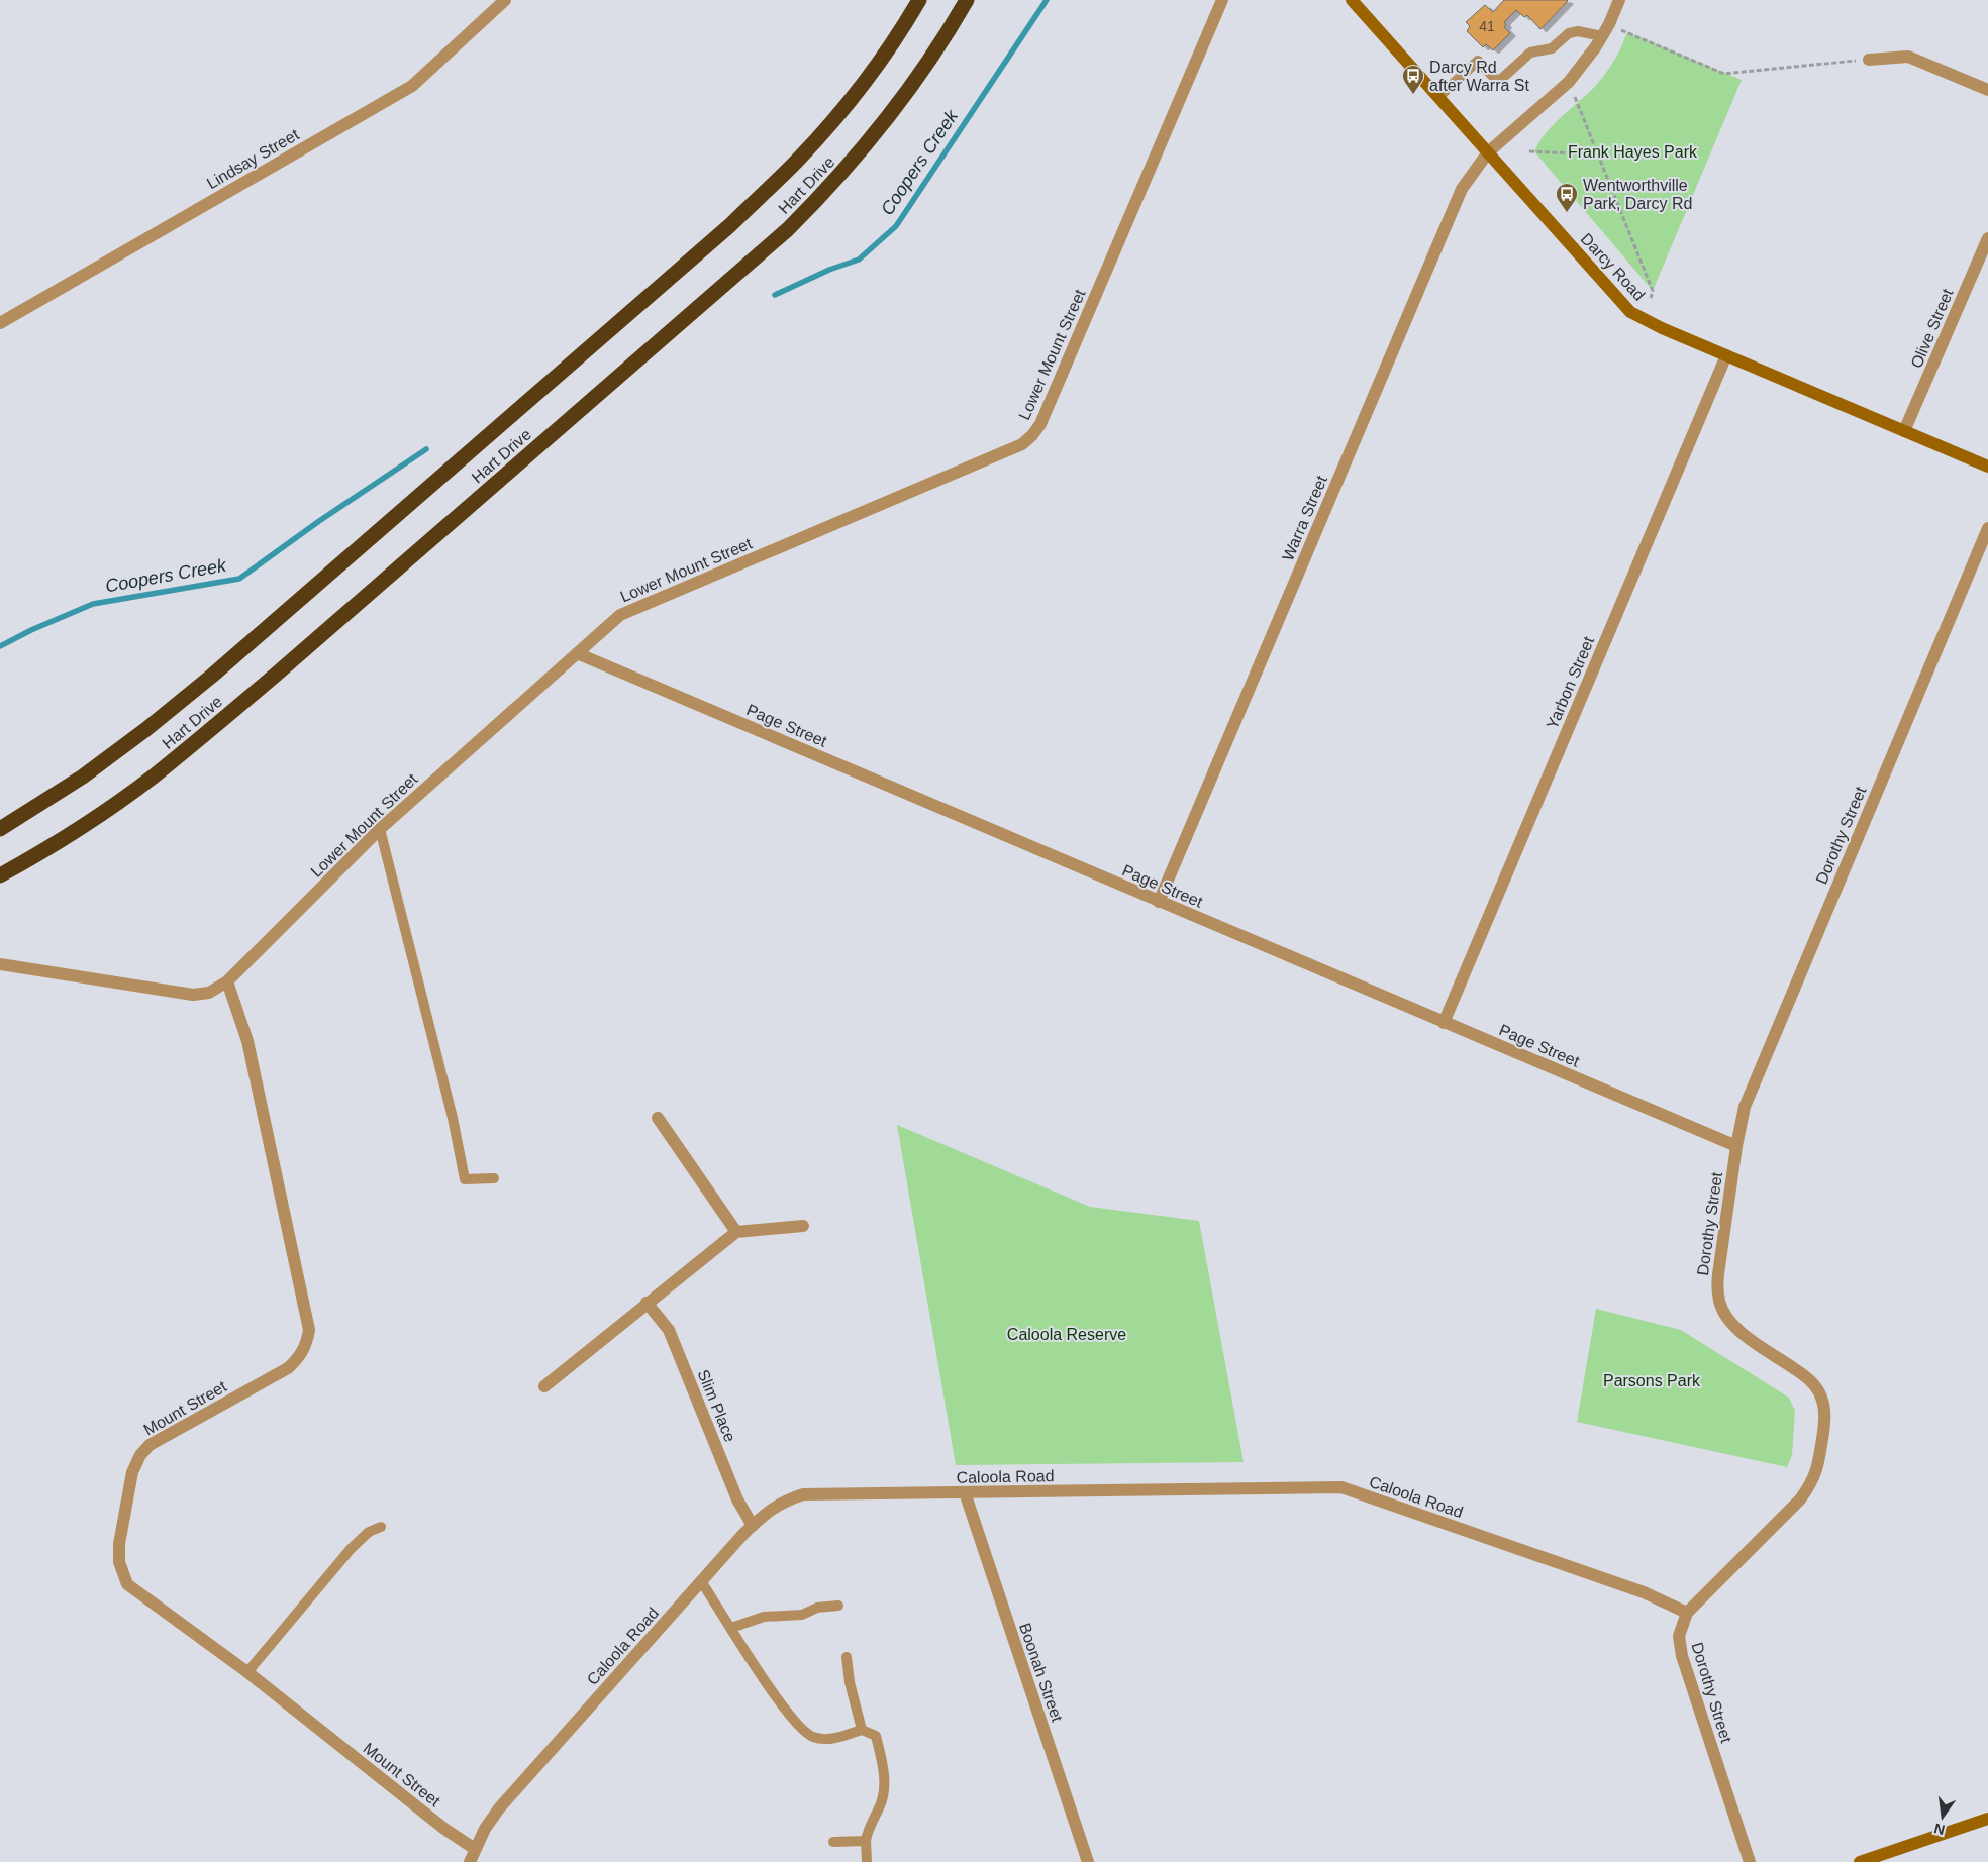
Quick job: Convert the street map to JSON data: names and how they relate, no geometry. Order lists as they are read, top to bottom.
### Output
{
  "streets": {
    "highway": ["Hart Drive"],
    "street": [
      "Lindsay Street",
      "Darcy Road",
      "Olive Street",
      "Lower Mount Street",
      "Warra Street",
      "Yarbon Street",
      "Page Street",
      "Dorothy Street",
      "Slim Place",
      "Mount Street",
      "Caloola Road",
      "Boonah Street"
    ]
  },
  "crossings": [
    ["Darcy Road", "Olive Street"],
    ["Darcy Road", "Warra Street"],
    ["Darcy Road", "Yarbon Street"],
    ["Lower Mount Street", "Page Street"],
    ["Lower Mount Street", "Mount Street"],
    ["Warra Street", "Page Street"],
    ["Yarbon Street", "Page Street"],
    ["Page Street", "Dorothy Street"],
    ["Dorothy Street", "Caloola Road"],
    ["Slim Place", "Caloola Road"],
    ["Mount Street", "Caloola Road"],
    ["Caloola Road", "Boonah Street"]
  ],
  "water": ["Coopers Creek"],
  "parks": ["Frank Hayes Park", "Caloola Reserve", "Parsons Park"],
  "places": {
    "bus stop": ["Darcy Rd after Warra St", "Wentworthville Park, Darcy Rd"]
  },
  "house_numbers": ["41"],
  "north": "bottom"
}
